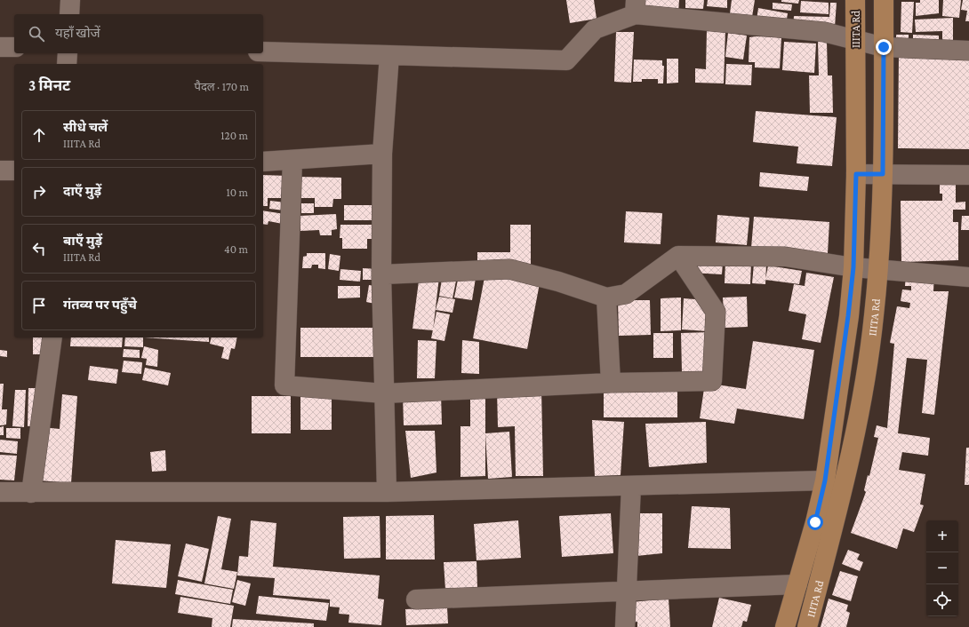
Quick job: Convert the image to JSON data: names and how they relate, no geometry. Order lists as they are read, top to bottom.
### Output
{
  "streets": {
    "main road": ["IIITA Rd"]
  },
  "page": {
    "search": "यहाँ खोजें",
    "heading": ["3 मिनट", "पैदल · 170 m"],
    "list": [
      ["सीधे चलें", "IIITA Rd", "120 m"],
      ["दाएँ मुड़ें", "10 m"],
      ["बाएँ मुड़ें", "IIITA Rd", "40 m"],
      "गंतव्य पर पहुँचे"
    ],
    "map_buttons": ["+", "−"]
  }
}
